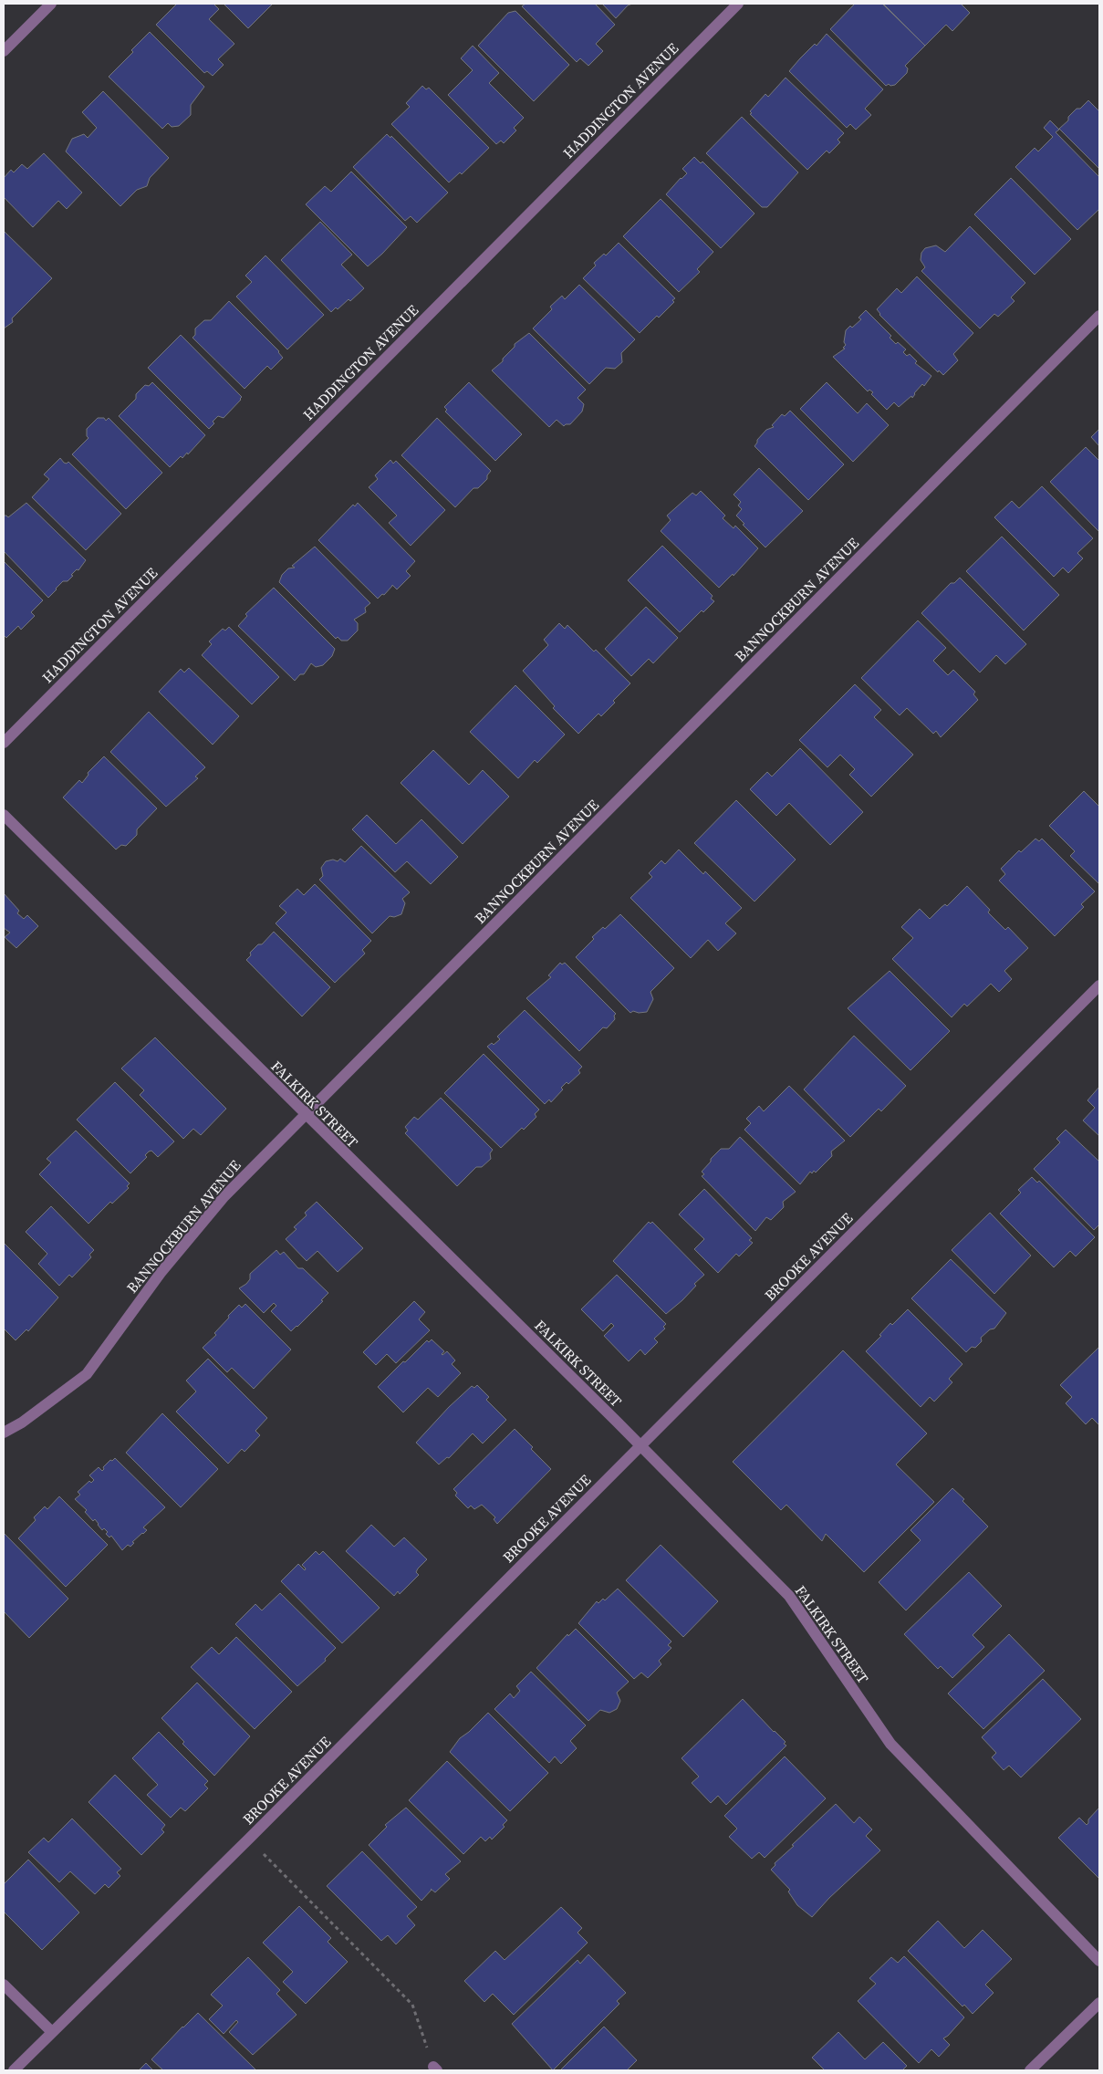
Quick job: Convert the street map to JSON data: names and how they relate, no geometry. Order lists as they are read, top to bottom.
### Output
{
  "streets": {
    "street": [
      "HADDINGTON AVENUE",
      "BANNOCKBURN AVENUE",
      "FALKIRK STREET",
      "BROOKE AVENUE"
    ]
  },
  "crossings": [
    ["BANNOCKBURN AVENUE", "FALKIRK STREET"],
    ["FALKIRK STREET", "BROOKE AVENUE"]
  ]
}
